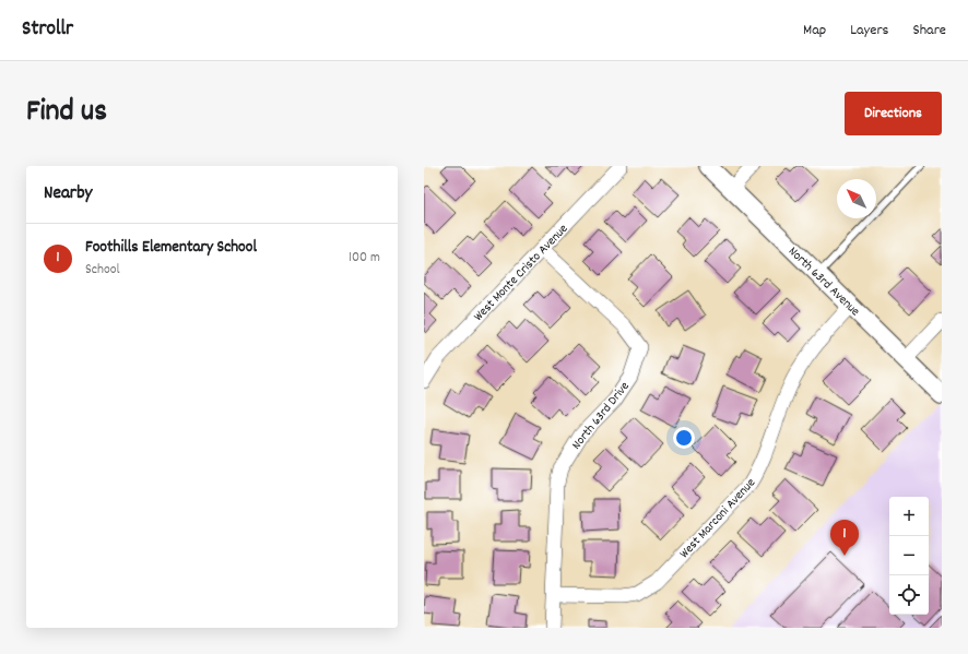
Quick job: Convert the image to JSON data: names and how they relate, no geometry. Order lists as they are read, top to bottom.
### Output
{
  "streets": {
    "street": [
      "West Monte Cristo Avenue",
      "North 63rd Avenue",
      "North 63rd Drive",
      "West Marconi Avenue"
    ]
  },
  "crossings": [
    ["West Monte Cristo Avenue", "North 63rd Drive"],
    ["North 63rd Avenue", "West Marconi Avenue"],
    ["North 63rd Drive", "West Marconi Avenue"]
  ],
  "north": "top left",
  "page": {
    "header": "Strollr",
    "nav": ["Map", "Layers", "Share"],
    "title": "Find us",
    "buttons": "Directions",
    "heading": "Nearby",
    "list": [
      {
        "mark": "1",
        "name": "Foothills Elementary School",
        "note": "School",
        "value": "100 m"
      }
    ],
    "map_buttons": ["+", "−"],
    "pins": "1"
  }
}
